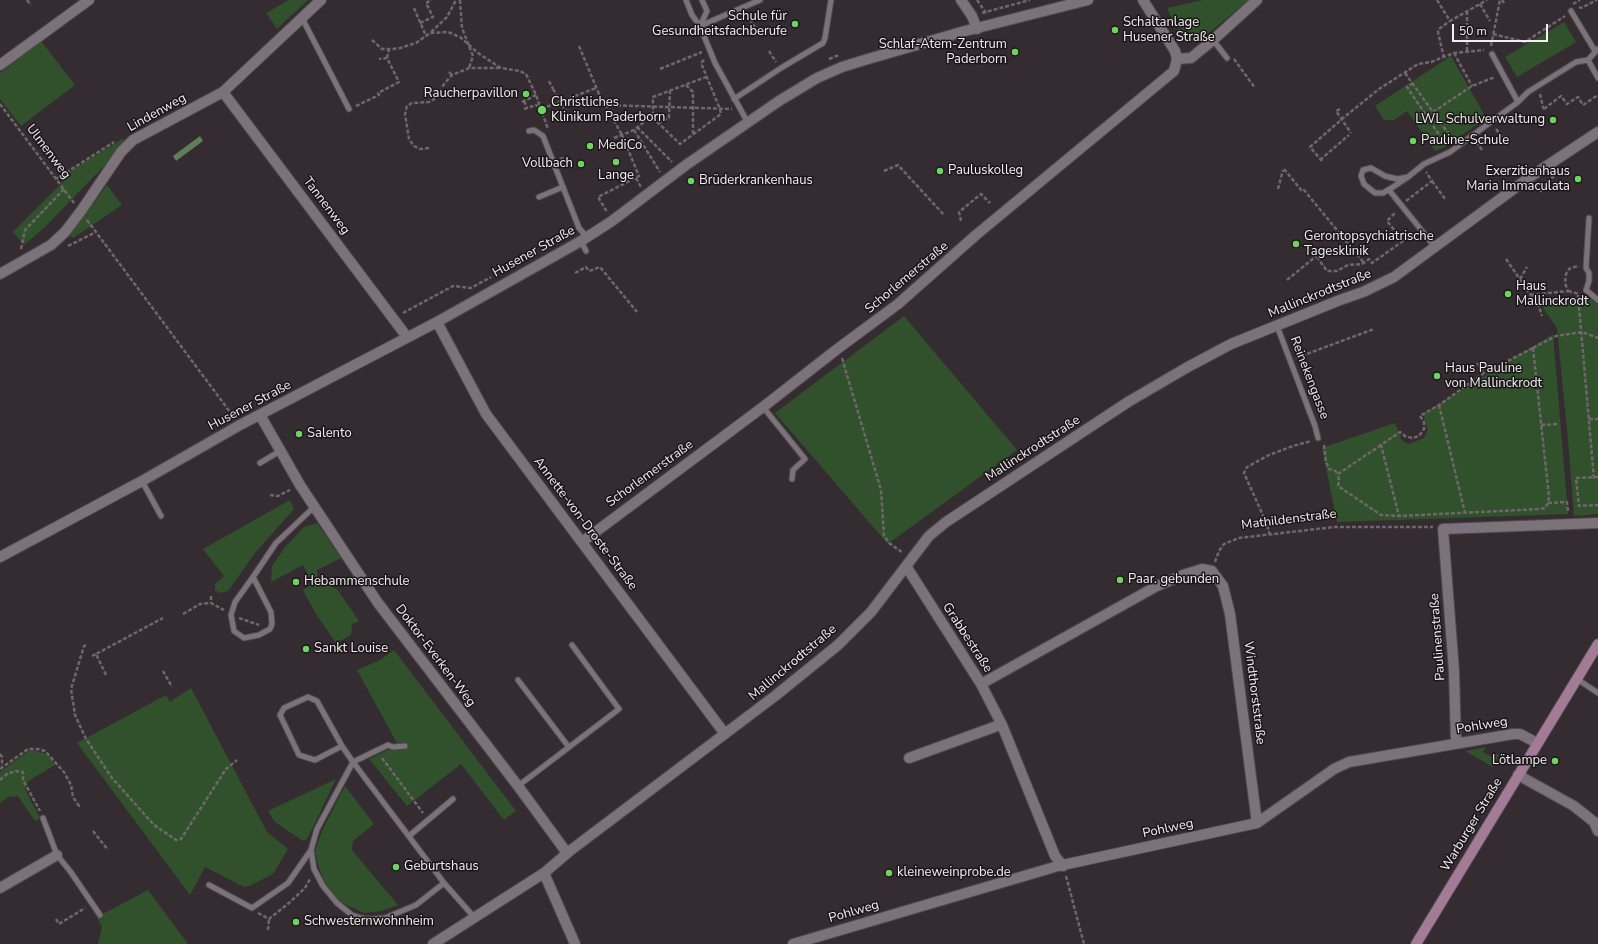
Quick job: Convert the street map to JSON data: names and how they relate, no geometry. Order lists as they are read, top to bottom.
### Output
{
  "streets": {
    "main road": ["Warburger Straße"],
    "street": [
      "Lindenweg",
      "Tannenweg",
      "Husener Straße",
      "Schorlemerstraße",
      "Mallinckrodtstraße",
      "Annette-von-Droste-Straße",
      "Paulinenstraße",
      "Grabbestraße",
      "Doktor-Everken-Weg",
      "Windthorststraße",
      "Pohlweg"
    ],
    "lane": ["Reinekengasse"],
    "path": ["Ulmenweg", "Mathildenstraße"]
  },
  "crossings": [
    ["Lindenweg", "Ulmenweg"],
    ["Lindenweg", "Tannenweg"],
    ["Tannenweg", "Husener Straße"],
    ["Husener Straße", "Annette-von-Droste-Straße"],
    ["Husener Straße", "Doktor-Everken-Weg"],
    ["Schorlemerstraße", "Annette-von-Droste-Straße"],
    ["Mallinckrodtstraße", "Reinekengasse"],
    ["Mallinckrodtstraße", "Annette-von-Droste-Straße"],
    ["Mallinckrodtstraße", "Grabbestraße"],
    ["Mallinckrodtstraße", "Doktor-Everken-Weg"],
    ["Mathildenstraße", "Paulinenstraße"],
    ["Mathildenstraße", "Windthorststraße"],
    ["Paulinenstraße", "Pohlweg"],
    ["Grabbestraße", "Pohlweg"],
    ["Windthorststraße", "Pohlweg"],
    ["Pohlweg", "Warburger Straße"]
  ],
  "places": [
    "Schule für Gesundheitsfachberufe",
    "Schaltanlage Husener Straße",
    "Schlaf-Atem-Zentrum Paderborn",
    "Raucherpavillon",
    "Christliches Klinikum Paderborn",
    "LWL Schulverwaltung",
    "Pauline-Schule",
    "MediCo",
    "Lange",
    "Vollbach",
    "Pauluskolleg",
    "Exerzitienhaus Maria Immaculata",
    "Brüderkrankenhaus",
    "Gerontopsychiatrische Tagesklinik",
    "Haus Mallinckrodt",
    "Haus Pauline von Mallinckrodt",
    "Salento",
    "Paar. gebunden",
    "Hebammenschule",
    "Sankt Louise",
    "Lötlampe",
    "Geburtshaus",
    "kleineweinprobe.de",
    "Schwesternwohnheim"
  ],
  "scale_bar": "50 m"
}
